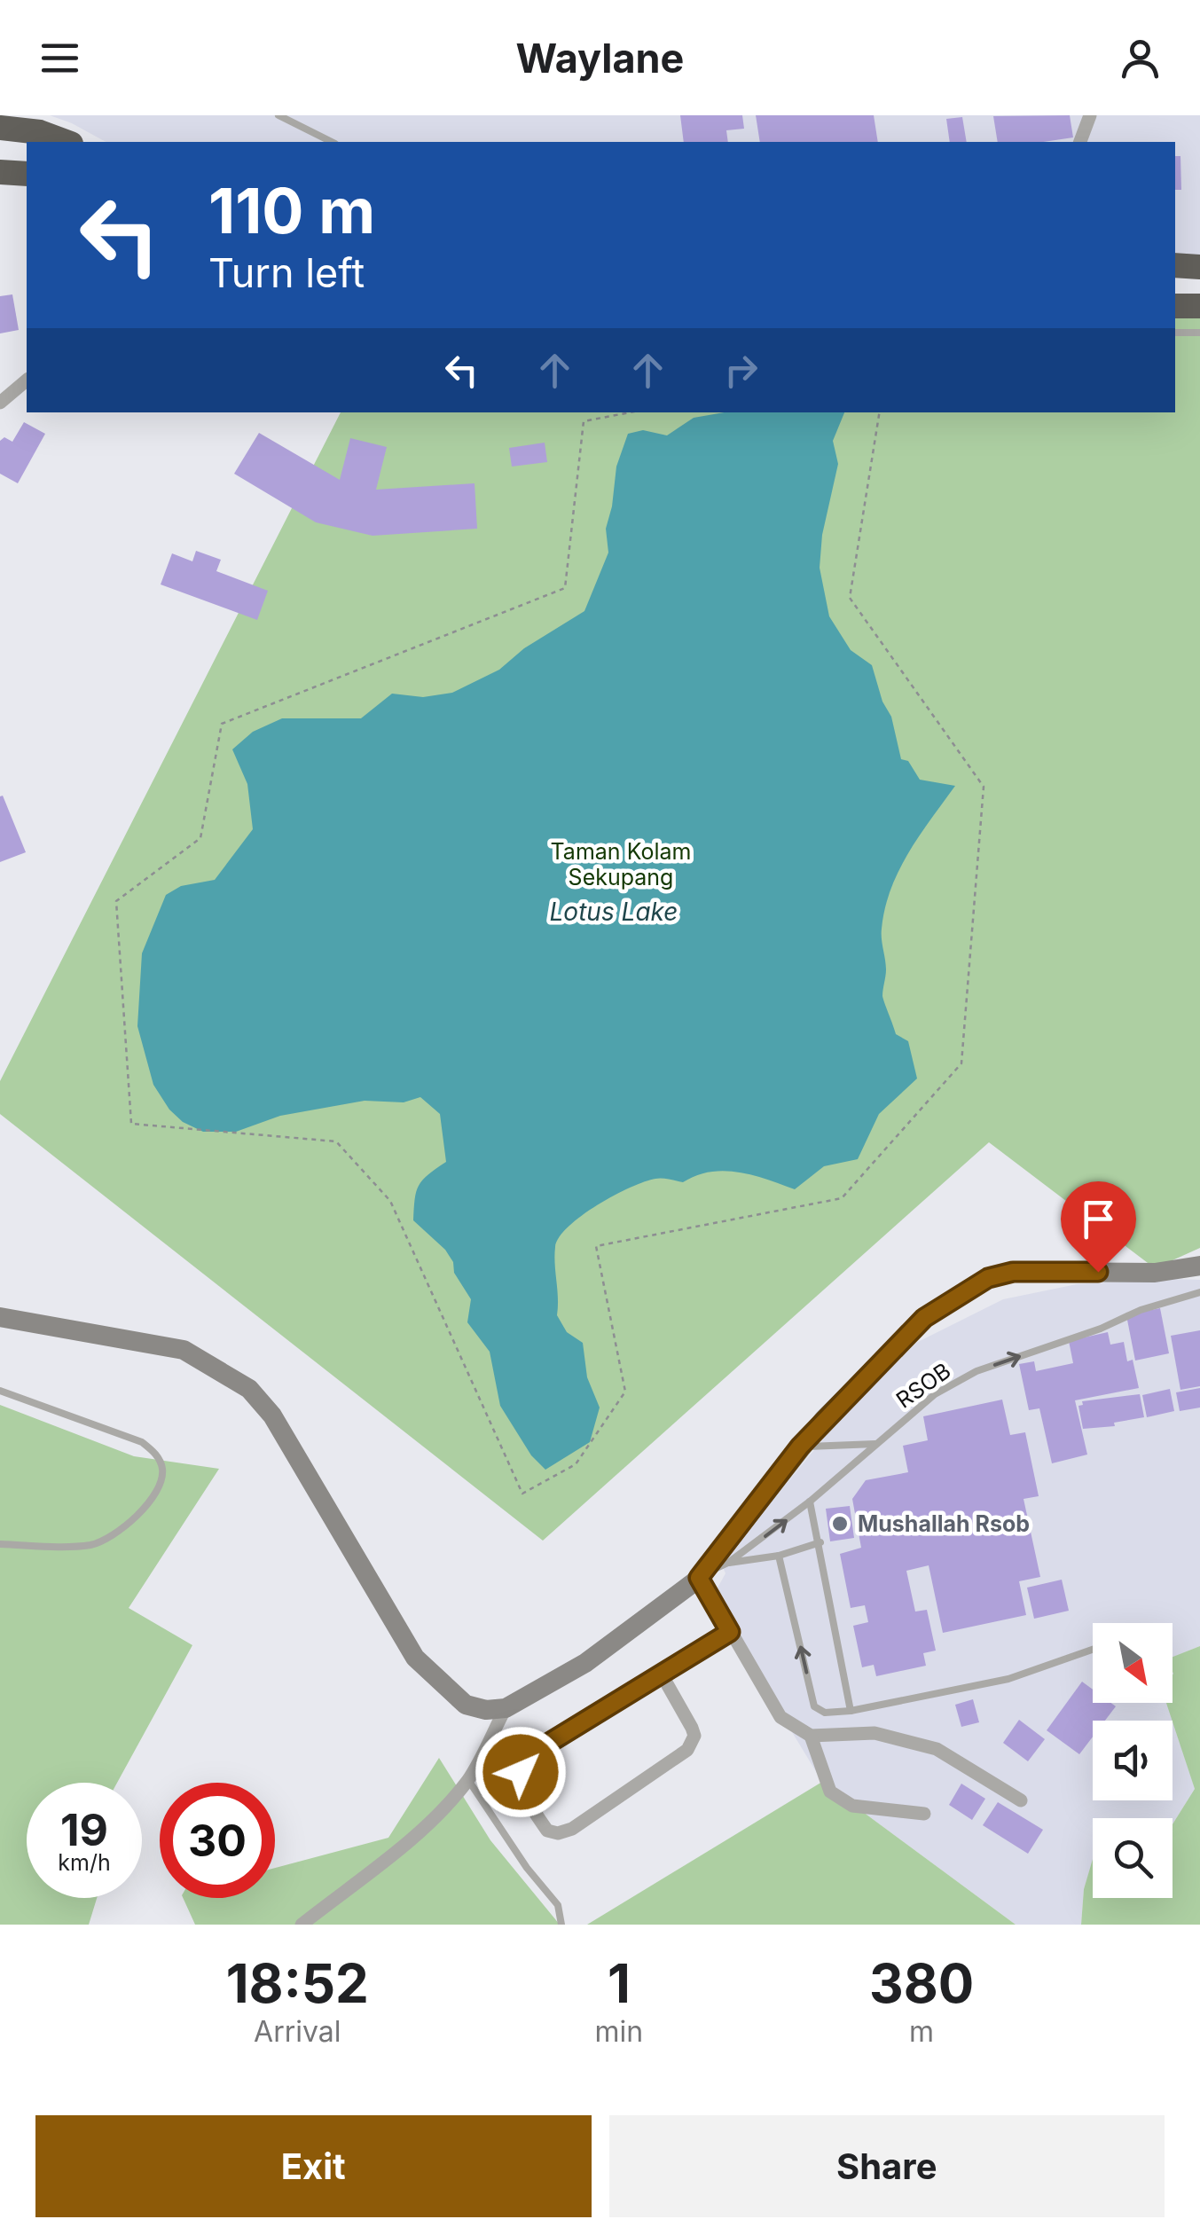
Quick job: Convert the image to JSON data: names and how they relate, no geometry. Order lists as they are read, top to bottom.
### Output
{
  "streets": {
    "lane": ["RSOB"]
  },
  "one_way": ["RSOB"],
  "water": ["Lotus Lake"],
  "parks": ["Taman Kolam Sekupang"],
  "places": ["Mushallah Rsob"],
  "north": "bottom right",
  "page": {
    "header": "Waylane",
    "turn": ["110 m", "Turn left"],
    "speed": "19 km/h",
    "limit": "30",
    "eta": [
      "18:52",
      "Arrival",
      "1",
      "min",
      "380",
      "m"
    ],
    "buttons": ["Exit", "Share"]
  }
}
